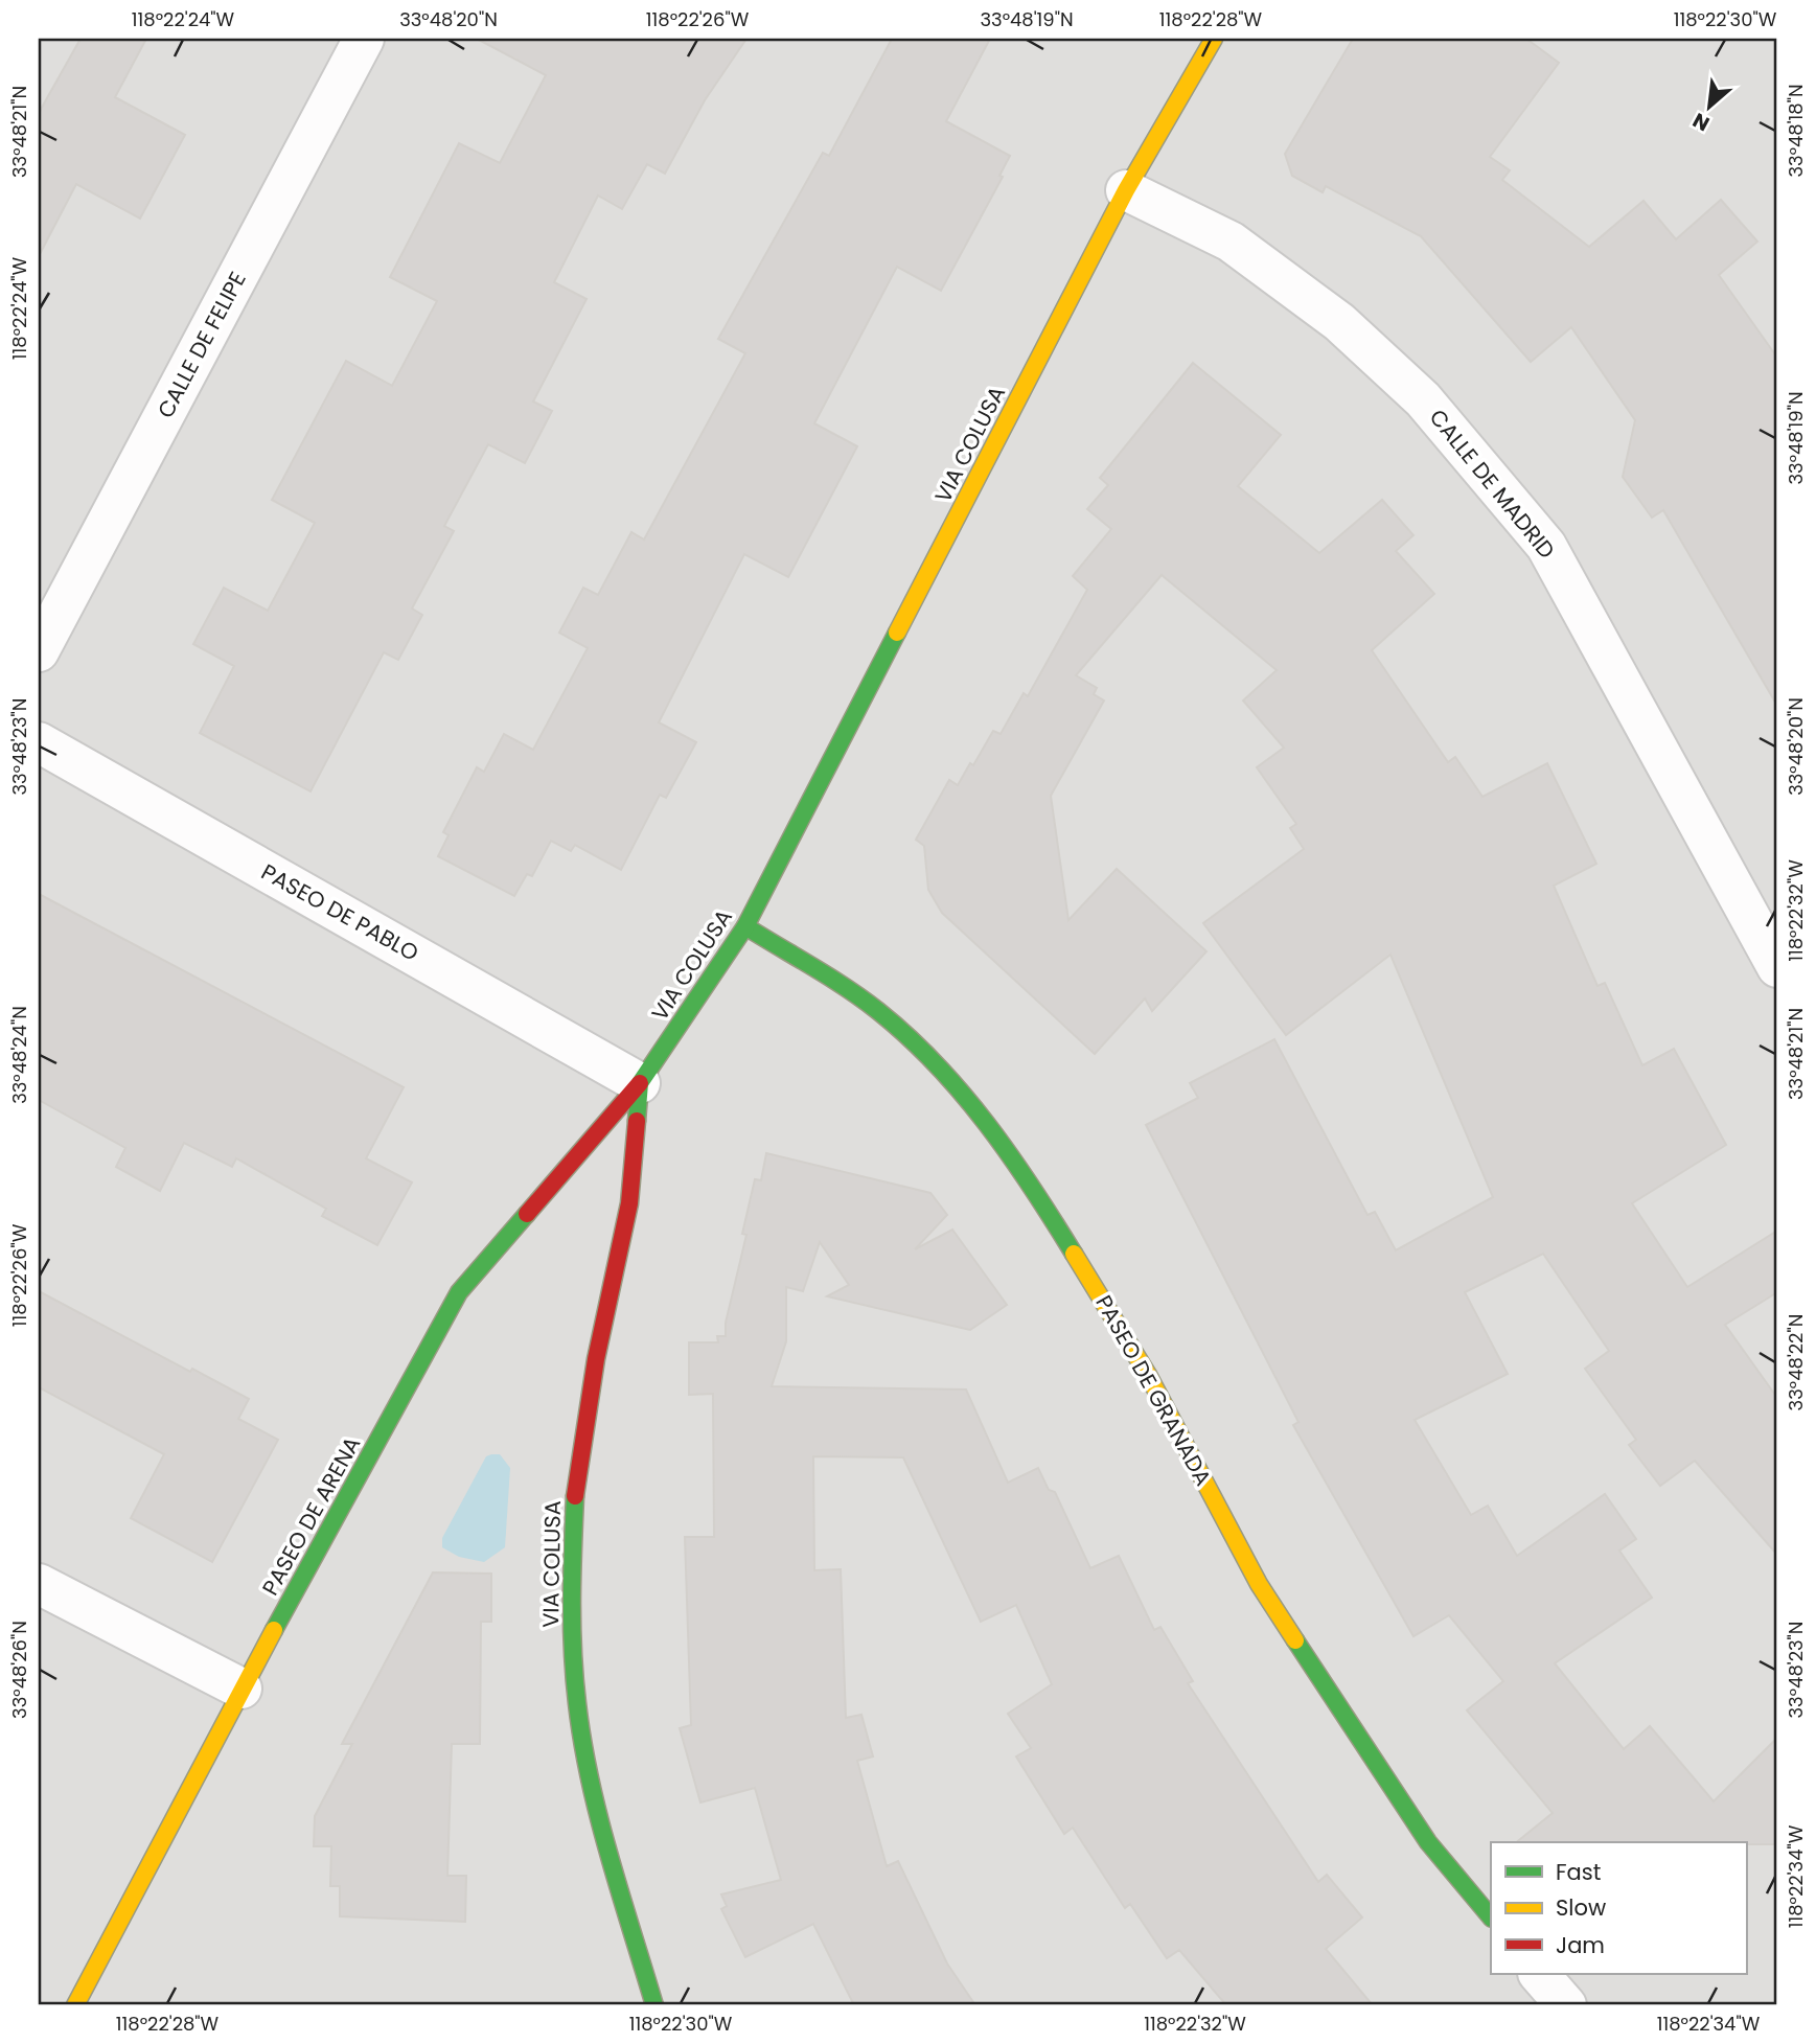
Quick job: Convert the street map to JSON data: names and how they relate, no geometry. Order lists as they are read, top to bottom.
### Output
{
  "streets": {
    "street": [
      "CALLE DE FELIPE",
      "VIA COLUSA",
      "CALLE DE MADRID",
      "PASEO DE PABLO",
      "PASEO DE GRANADA",
      "PASEO DE ARENA"
    ]
  },
  "crossings": [
    ["VIA COLUSA", "CALLE DE MADRID"],
    ["VIA COLUSA", "PASEO DE PABLO"],
    ["VIA COLUSA", "PASEO DE GRANADA"],
    ["VIA COLUSA", "PASEO DE ARENA"],
    ["PASEO DE PABLO", "PASEO DE ARENA"]
  ],
  "legend": ["Fast", "Slow", "Jam"],
  "north": "bottom left",
  "coordinates": [
    "118°22'24\"W",
    "33°48'20\"N",
    "118°22'26\"W",
    "33°48'19\"N",
    "118°22'28\"W",
    "118°22'30\"W",
    "33°48'18\"N",
    "33°48'21\"N",
    "33°48'23\"N",
    "118°22'32\"W",
    "33°48'24\"N",
    "33°48'22\"N",
    "33°48'26\"N",
    "118°22'34\"W"
  ]
}
